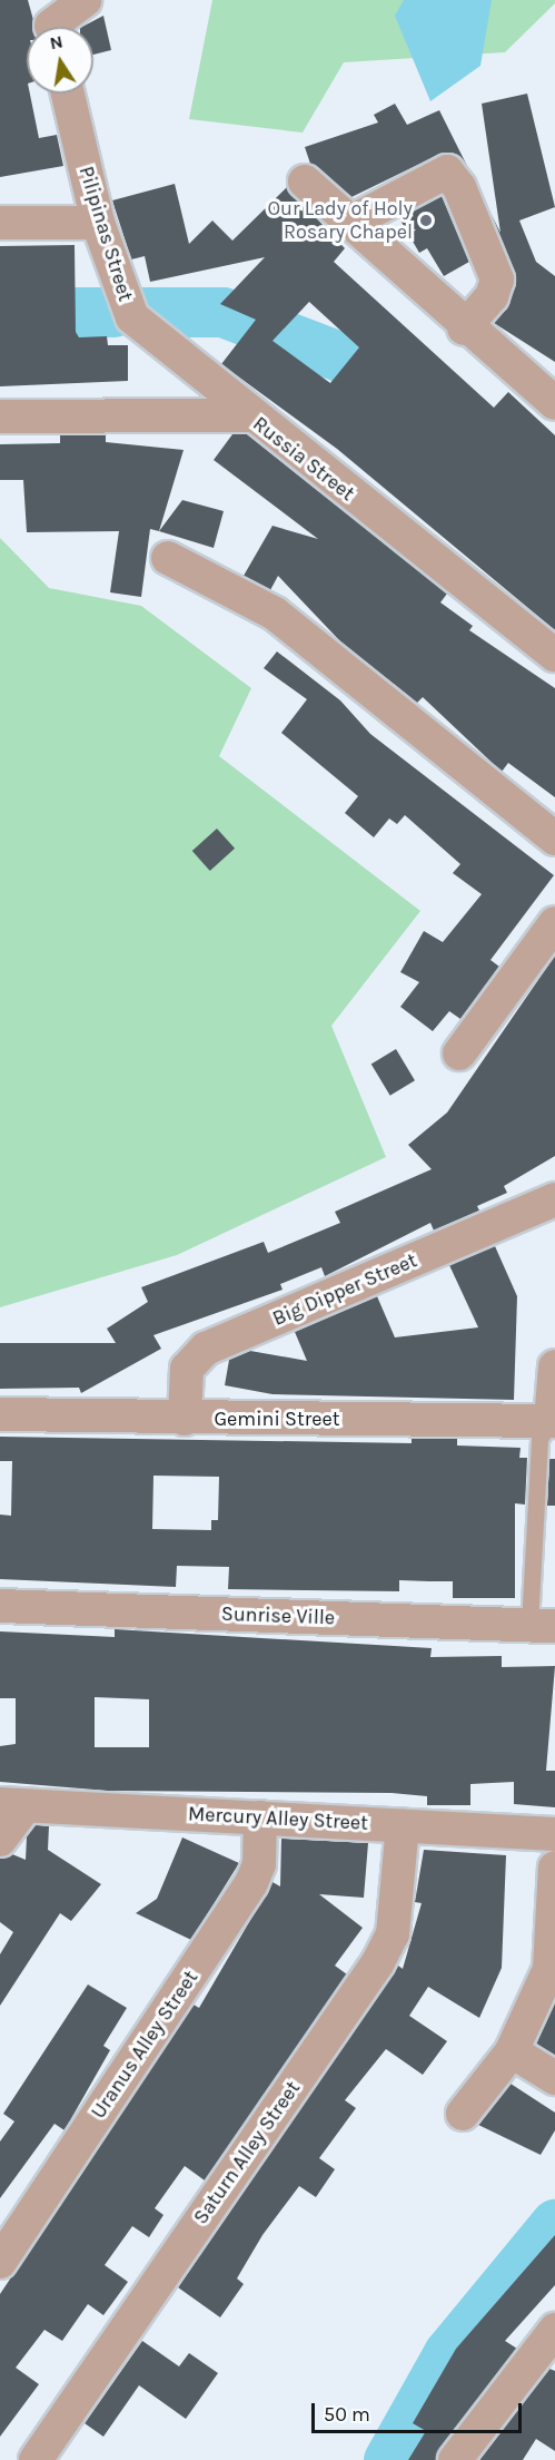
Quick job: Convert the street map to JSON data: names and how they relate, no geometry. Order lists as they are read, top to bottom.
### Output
{
  "streets": {
    "street": [
      "Pilipinas Street",
      "Russia Street",
      "Big Dipper Street",
      "Gemini Street",
      "Sunrise Ville",
      "Mercury Alley Street",
      "Uranus Alley Street",
      "Saturn Alley Street"
    ]
  },
  "crossings": [
    ["Pilipinas Street", "Russia Street"],
    ["Big Dipper Street", "Gemini Street"],
    ["Mercury Alley Street", "Uranus Alley Street"],
    ["Mercury Alley Street", "Saturn Alley Street"]
  ],
  "places": ["Our Lady of Holy Rosary Chapel"],
  "scale_bar": "50 m",
  "north": "top"
}
